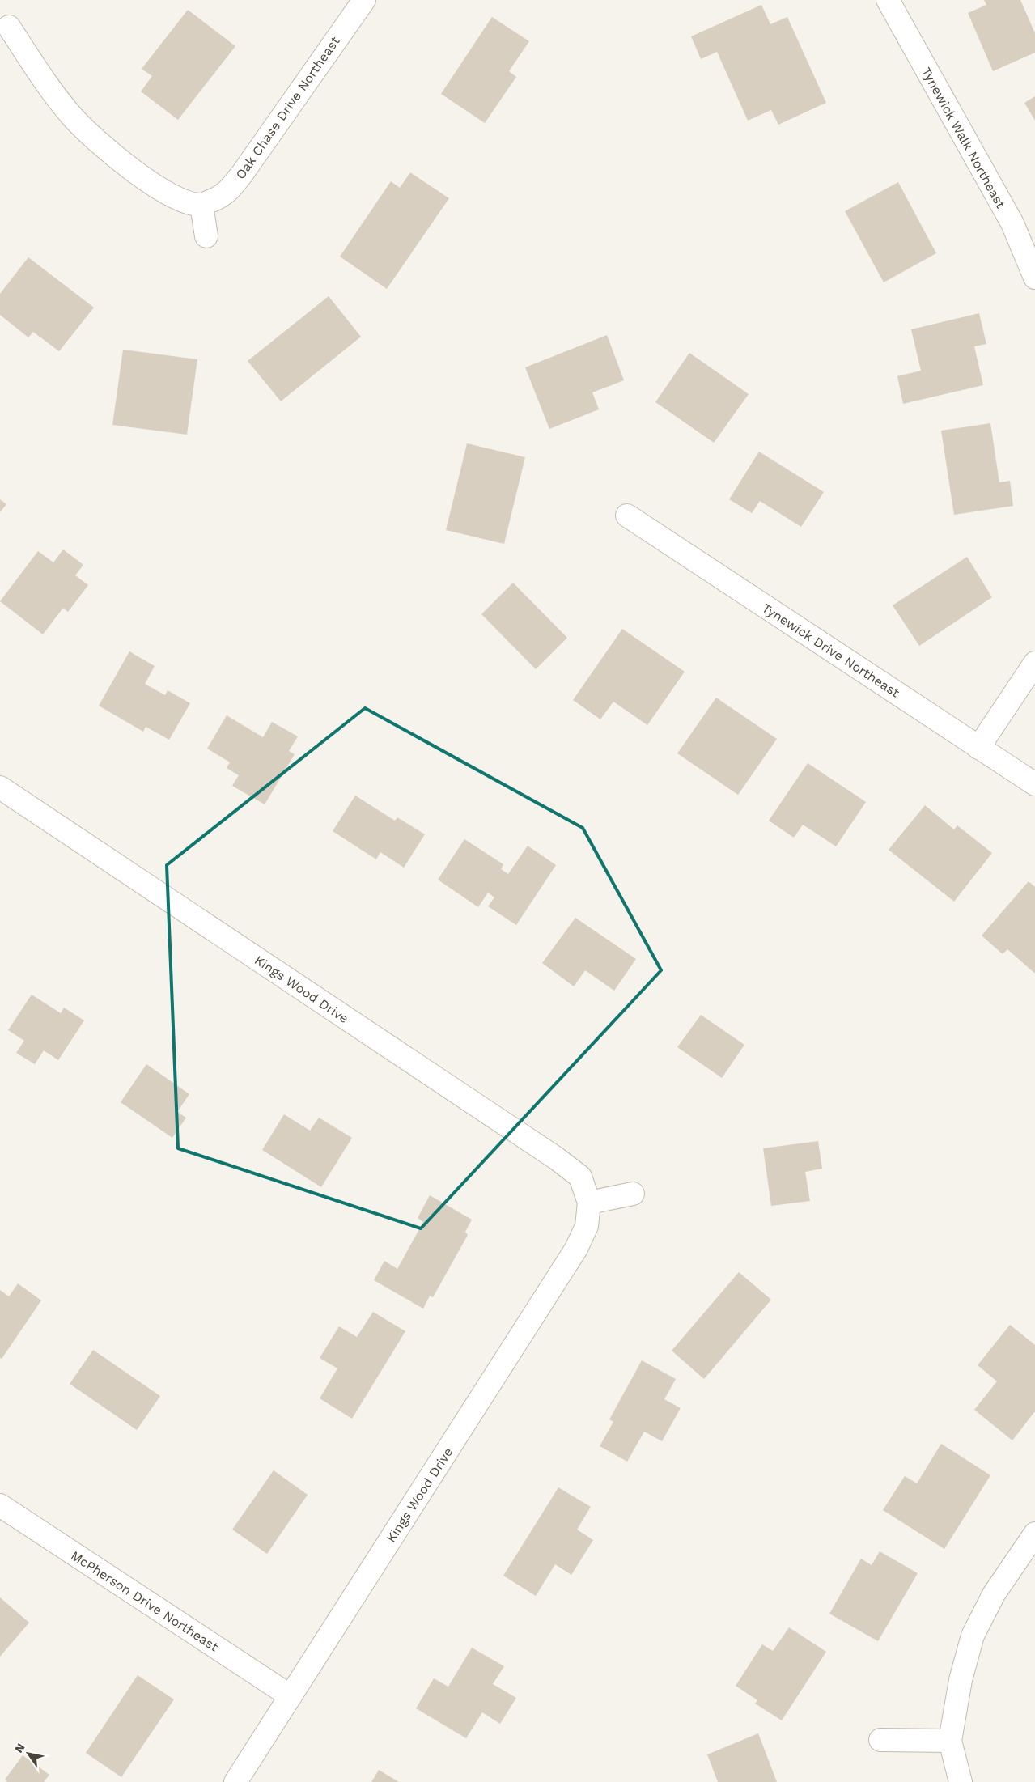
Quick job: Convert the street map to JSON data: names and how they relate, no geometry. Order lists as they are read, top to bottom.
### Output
{
  "streets": {
    "street": [
      "Oak Chase Drive Northeast",
      "Tynewick Walk Northeast",
      "Tynewick Drive Northeast",
      "Kings Wood Drive",
      "McPherson Drive Northeast"
    ]
  },
  "crossings": [
    ["Kings Wood Drive", "McPherson Drive Northeast"]
  ],
  "north": "top left"
}
